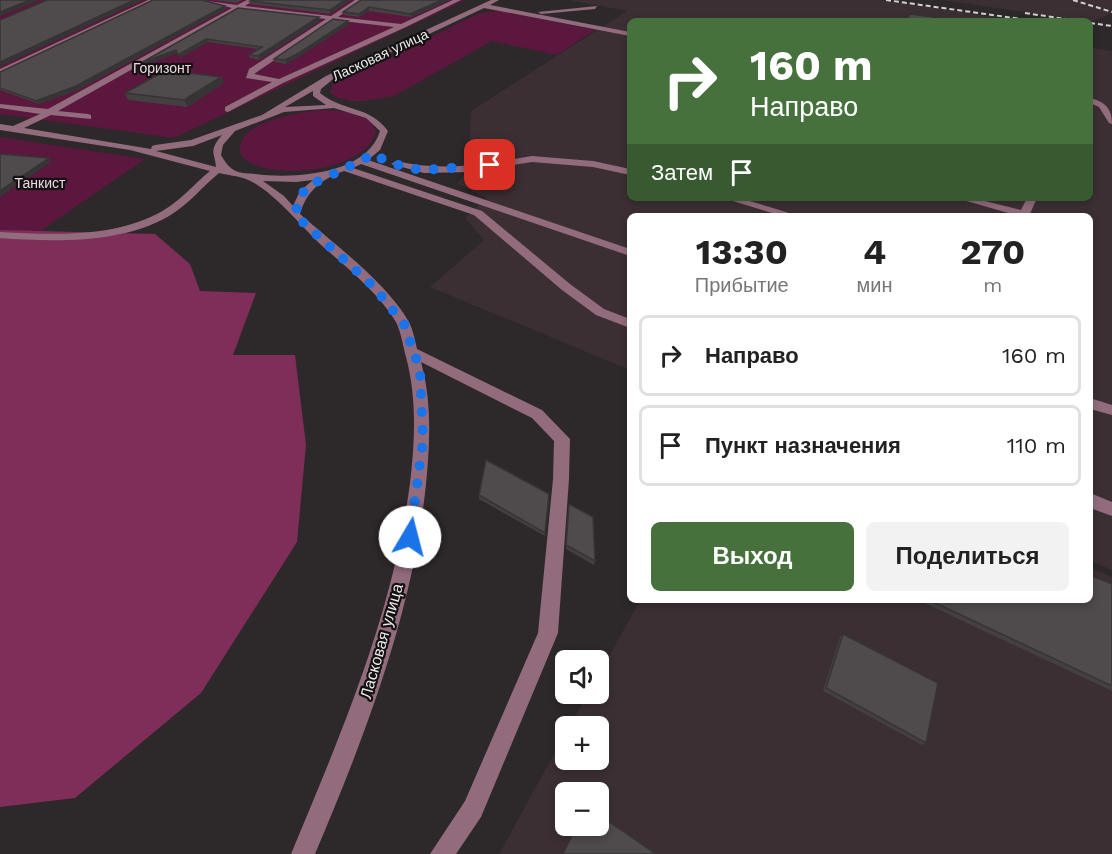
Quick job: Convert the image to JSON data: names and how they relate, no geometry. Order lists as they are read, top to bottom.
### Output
{
  "streets": {
    "street": ["Ласковая улица"]
  },
  "parks": ["Горизонт", "Танкист"],
  "page": {
    "turn": ["160 m", "Направо"],
    "then": "Затем",
    "eta": [
      "13:30",
      "Прибытие",
      "4",
      "мин",
      "270",
      "m"
    ],
    "list": [
      {
        "name": "Направо",
        "value": "160 m"
      },
      {
        "name": "Пункт назначения",
        "value": "110 m"
      }
    ],
    "buttons": ["Выход", "Поделиться"],
    "map_buttons": ["+", "−"]
  }
}
